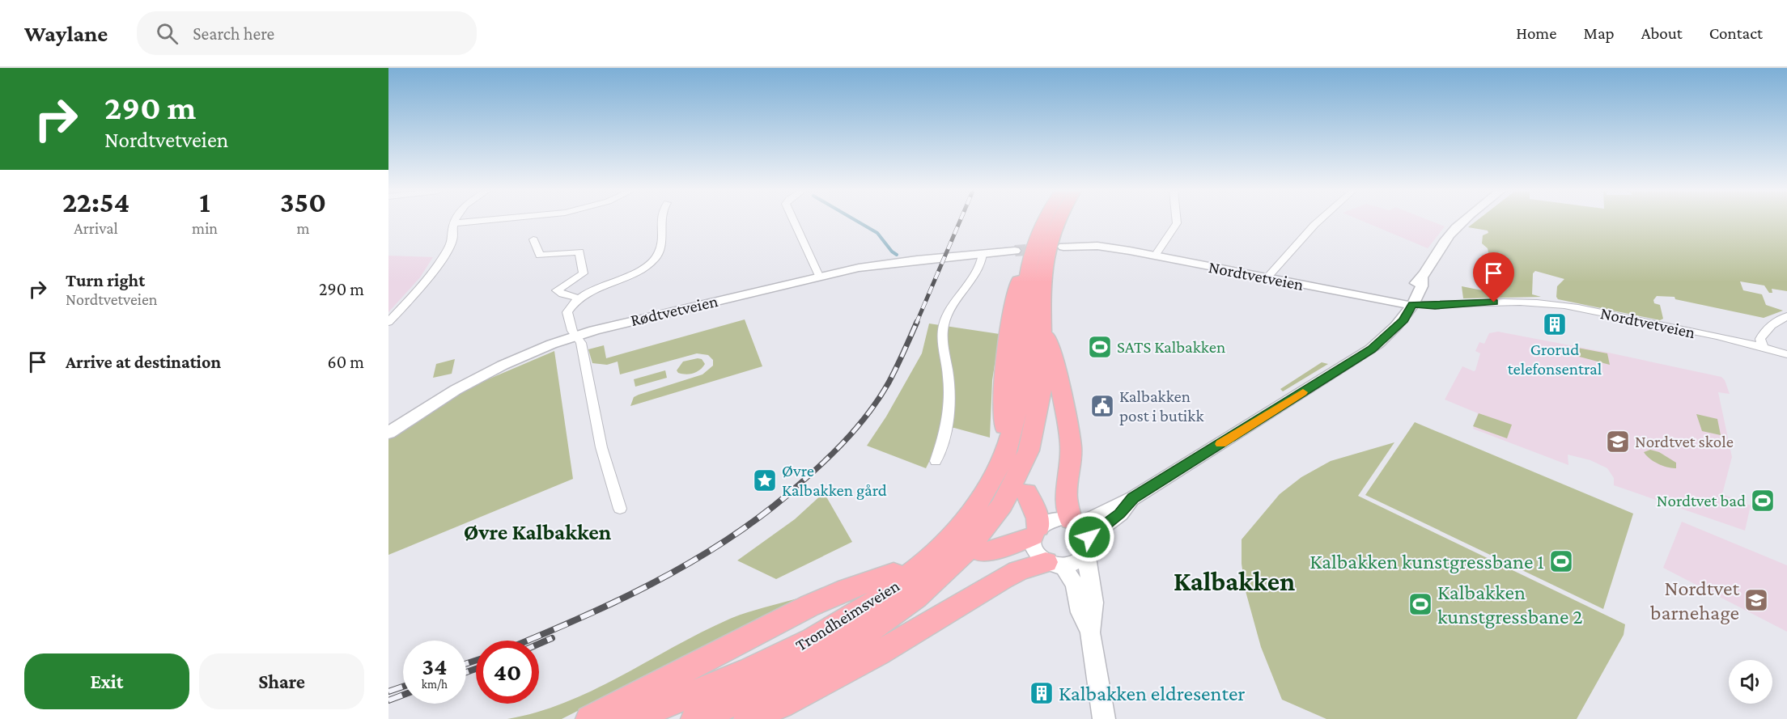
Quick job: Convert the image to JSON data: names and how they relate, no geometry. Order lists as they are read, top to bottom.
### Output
{
  "streets": {
    "highway": ["Trondheimsveien"],
    "street": ["Nordtvetveien", "Rødtvetveien"]
  },
  "districts": ["Øvre Kalbakken", "Kalbakken"],
  "places": {
    "building": ["Grorud telefonsentral", "Kalbakken eldresenter"],
    "sports": [
      "SATS Kalbakken",
      "Nordtvet bad",
      "Kalbakken kunstgressbane 1",
      "Kalbakken kunstgressbane 2"
    ],
    "public building": ["Kalbakken post i butikk"],
    "school or university": ["Nordtvet skole", "Nordtvet barnehage"],
    "place": ["Øvre Kalbakken gård"]
  },
  "page": {
    "header": "Waylane",
    "search": "Search here",
    "nav": [
      "Home",
      "Map",
      "About",
      "Contact"
    ],
    "turn": ["290 m", "Nordtvetveien"],
    "eta": [
      "22:54",
      "Arrival",
      "1",
      "min",
      "350",
      "m"
    ],
    "list": [
      {
        "name": "Turn right",
        "note": "Nordtvetveien",
        "value": "290 m"
      },
      {
        "name": "Arrive at destination",
        "value": "60 m"
      }
    ],
    "speed": "34 km/h",
    "limit": "40",
    "buttons": ["Exit", "Share"]
  }
}
